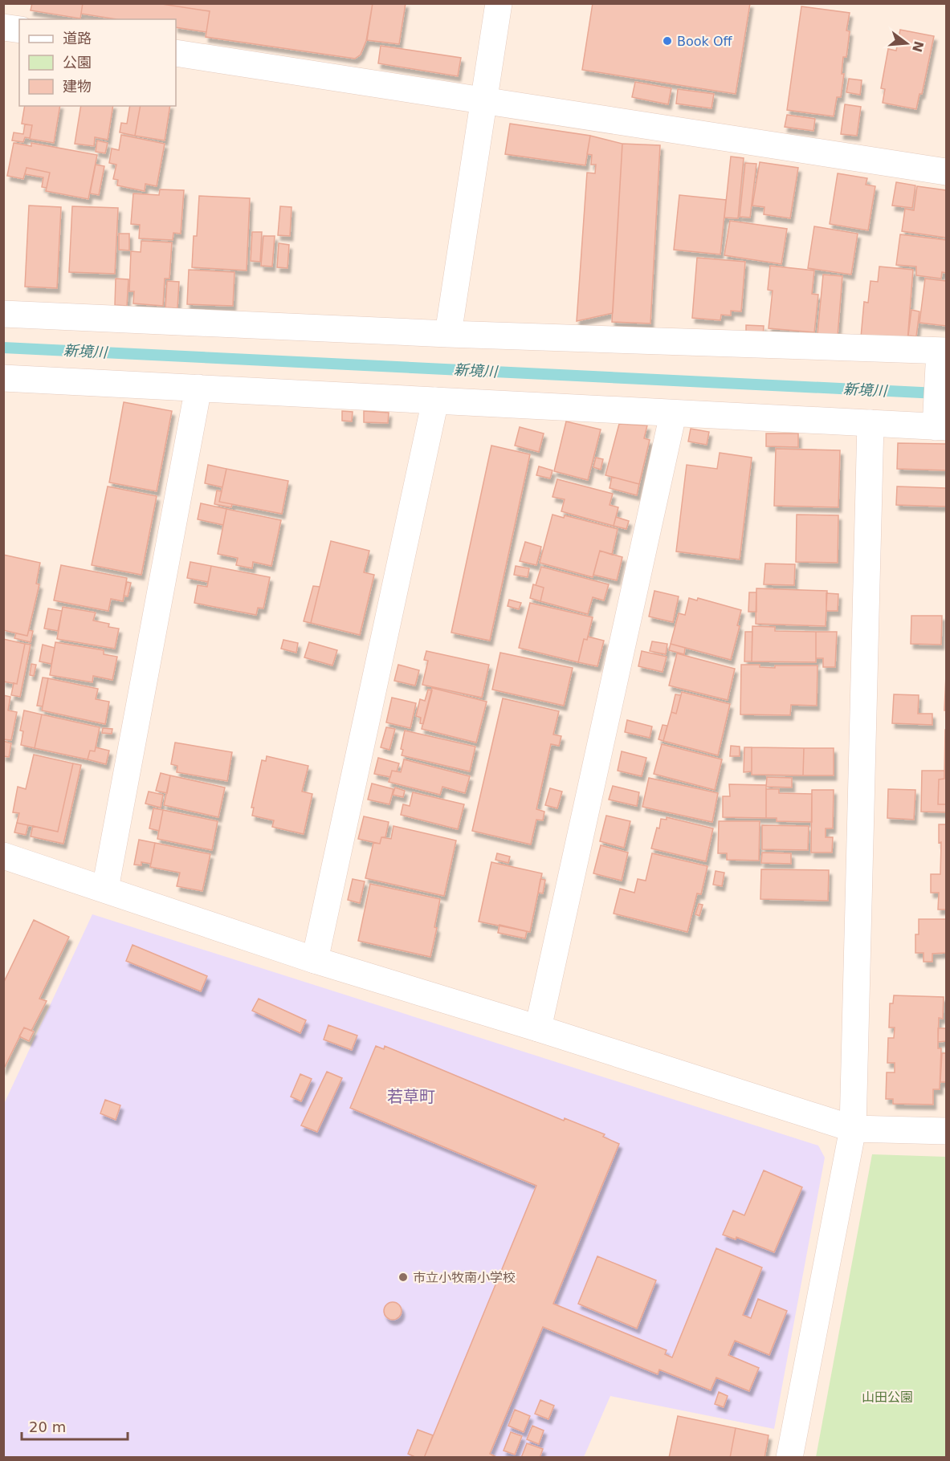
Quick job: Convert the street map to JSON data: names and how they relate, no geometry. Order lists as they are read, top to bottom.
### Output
{
  "districts": ["若草町"],
  "water": ["新境川"],
  "parks": ["山田公園"],
  "places": ["Book Off", "市立小牧南小学校"],
  "legend": ["道路", "公園", "建物"],
  "scale_bar": "20 m",
  "north": "right"
}
